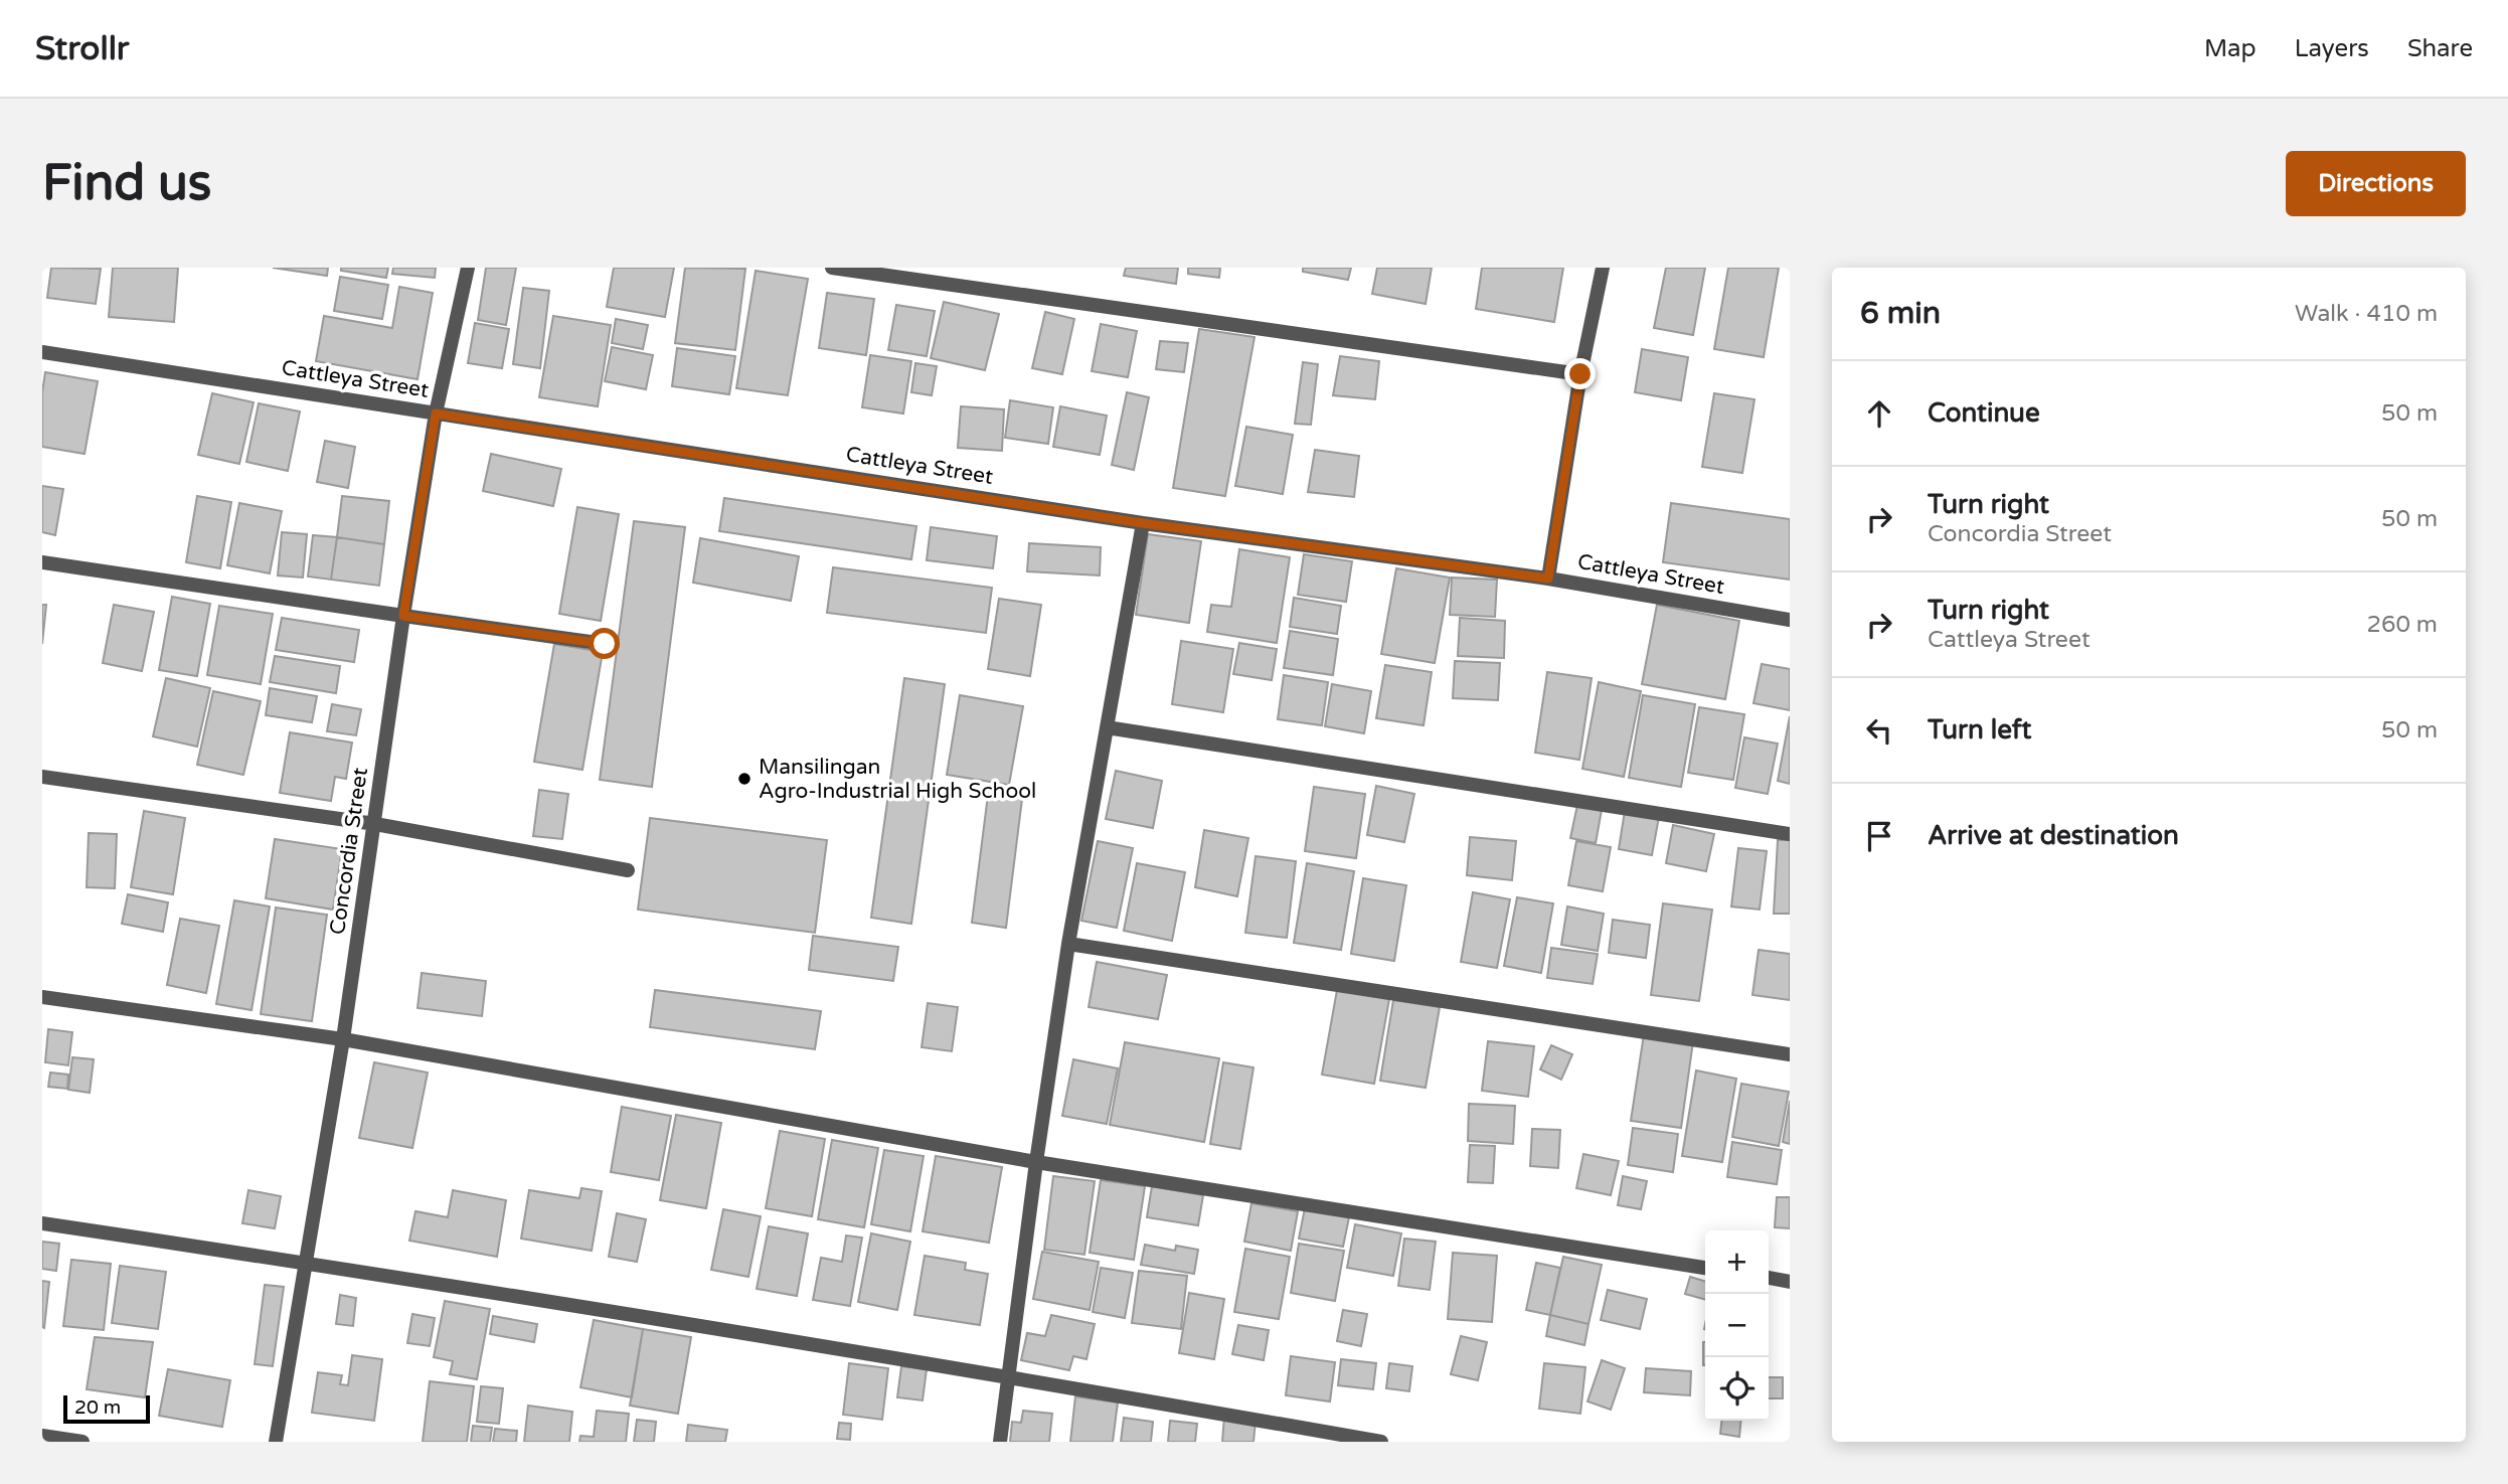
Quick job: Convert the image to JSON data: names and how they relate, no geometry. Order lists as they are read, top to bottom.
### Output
{
  "streets": {
    "street": ["Cattleya Street", "Concordia Street"]
  },
  "crossings": [
    ["Cattleya Street", "Concordia Street"]
  ],
  "places": ["Mansilingan Agro-Industrial High School"],
  "scale_bar": "20 m",
  "page": {
    "header": "Strollr",
    "nav": ["Map", "Layers", "Share"],
    "buttons": "Directions",
    "title": "Find us",
    "heading": ["6 min", "Walk · 410 m"],
    "list": [
      ["Continue", "50 m"],
      ["Turn right", "Concordia Street", "50 m"],
      ["Turn right", "Cattleya Street", "260 m"],
      ["Turn left", "50 m"],
      "Arrive at destination"
    ],
    "map_buttons": ["+", "−"],
    "scale": "20 m"
  }
}
